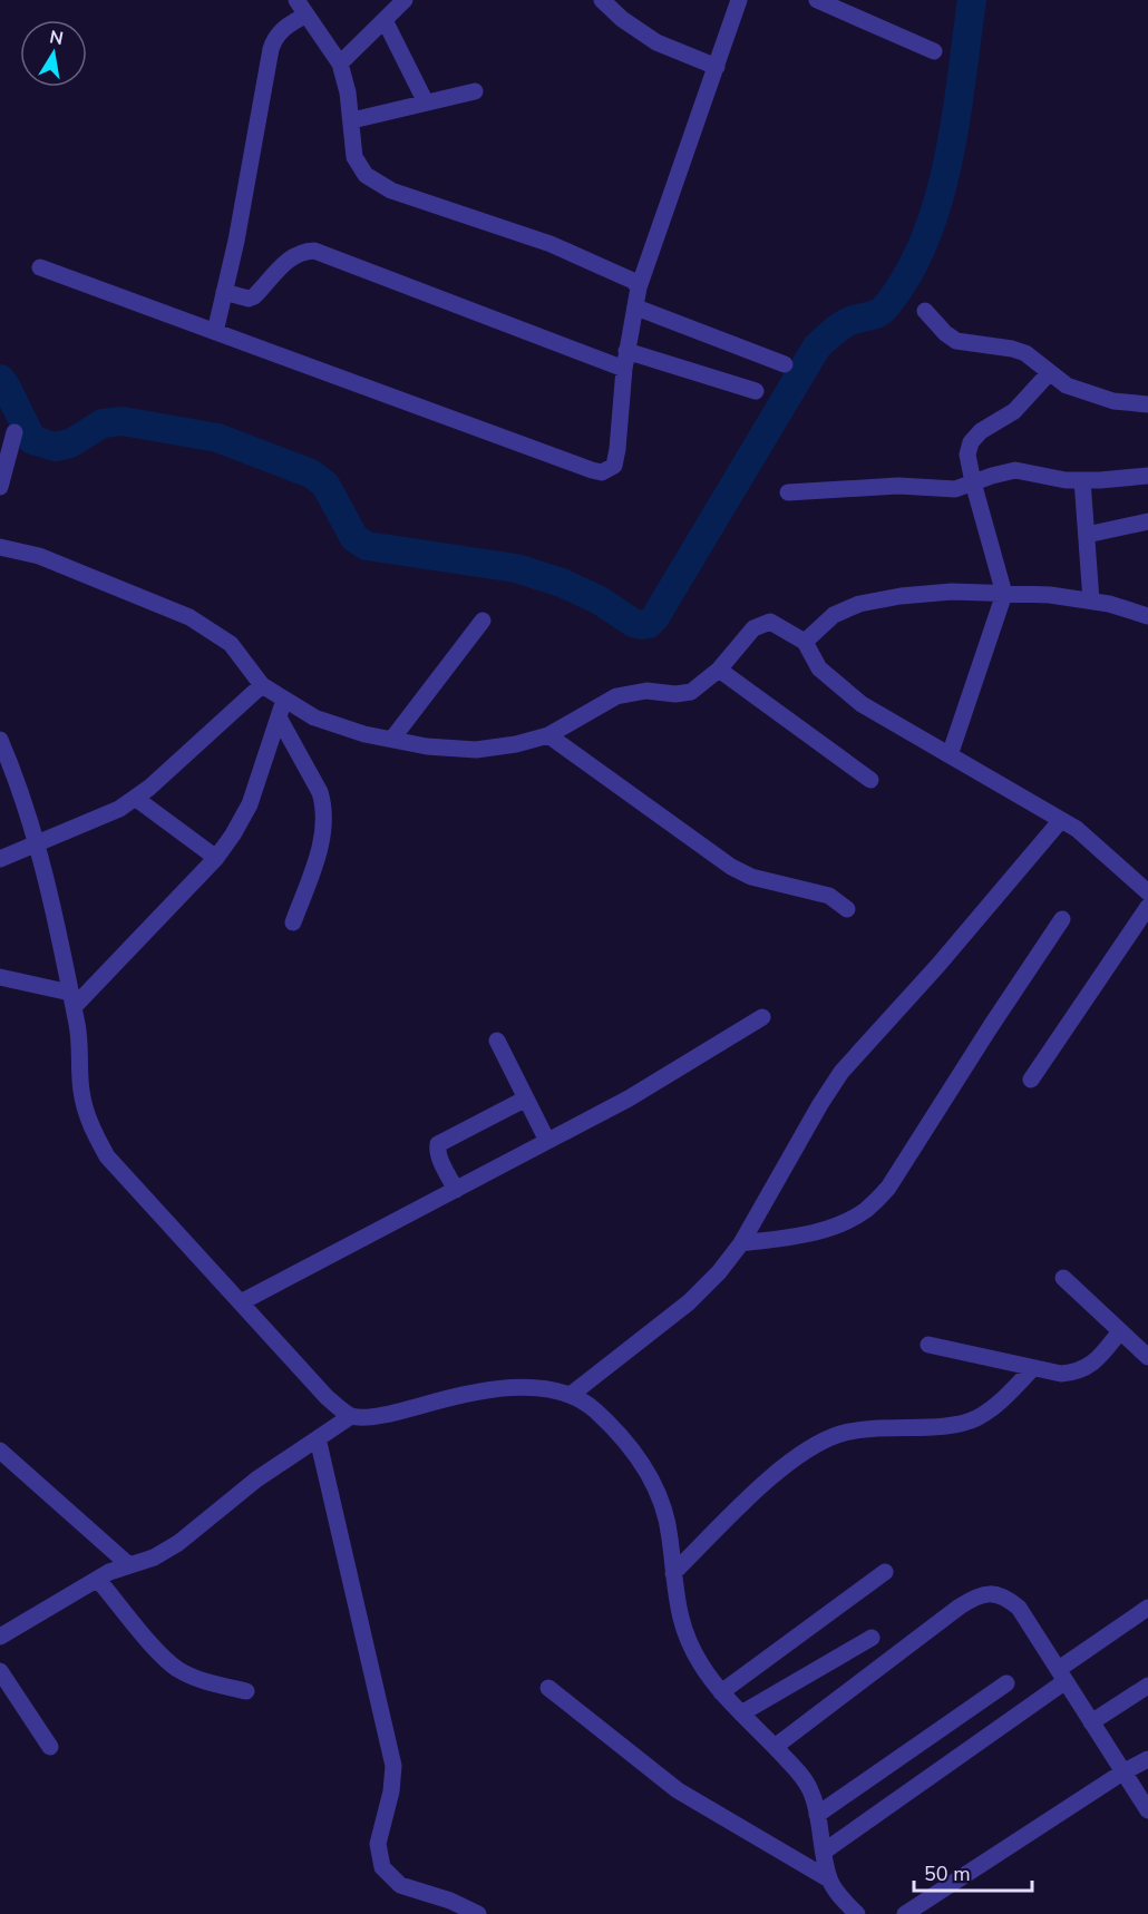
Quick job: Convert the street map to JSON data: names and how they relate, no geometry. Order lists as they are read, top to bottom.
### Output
{
  "scale_bar": "50 m",
  "north": "top"
}
